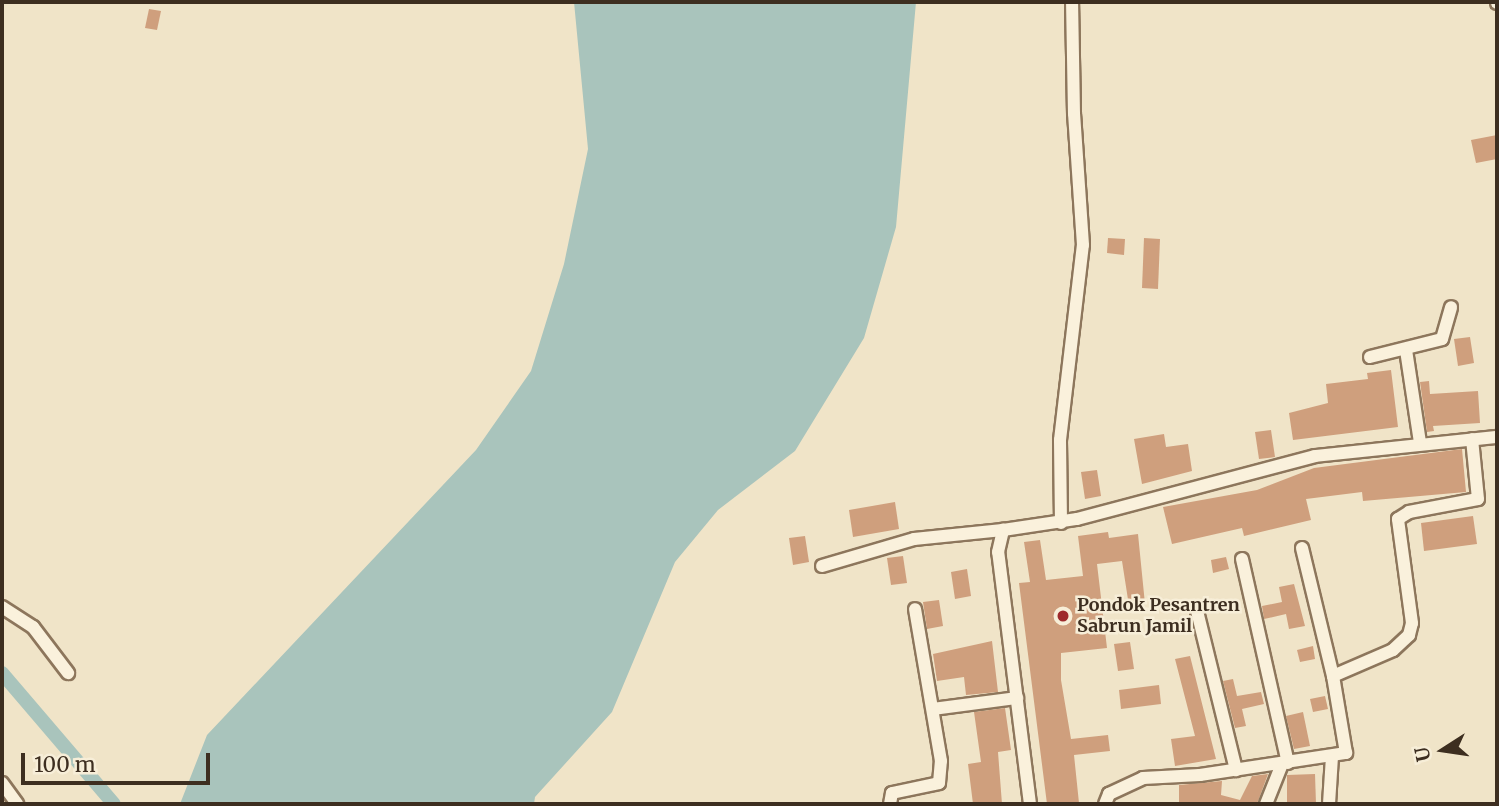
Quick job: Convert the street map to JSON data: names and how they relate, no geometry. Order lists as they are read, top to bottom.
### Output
{
  "places": ["Pondok Pesantren Sabrun Jamil"],
  "scale_bar": "100 m",
  "north": "left"
}
